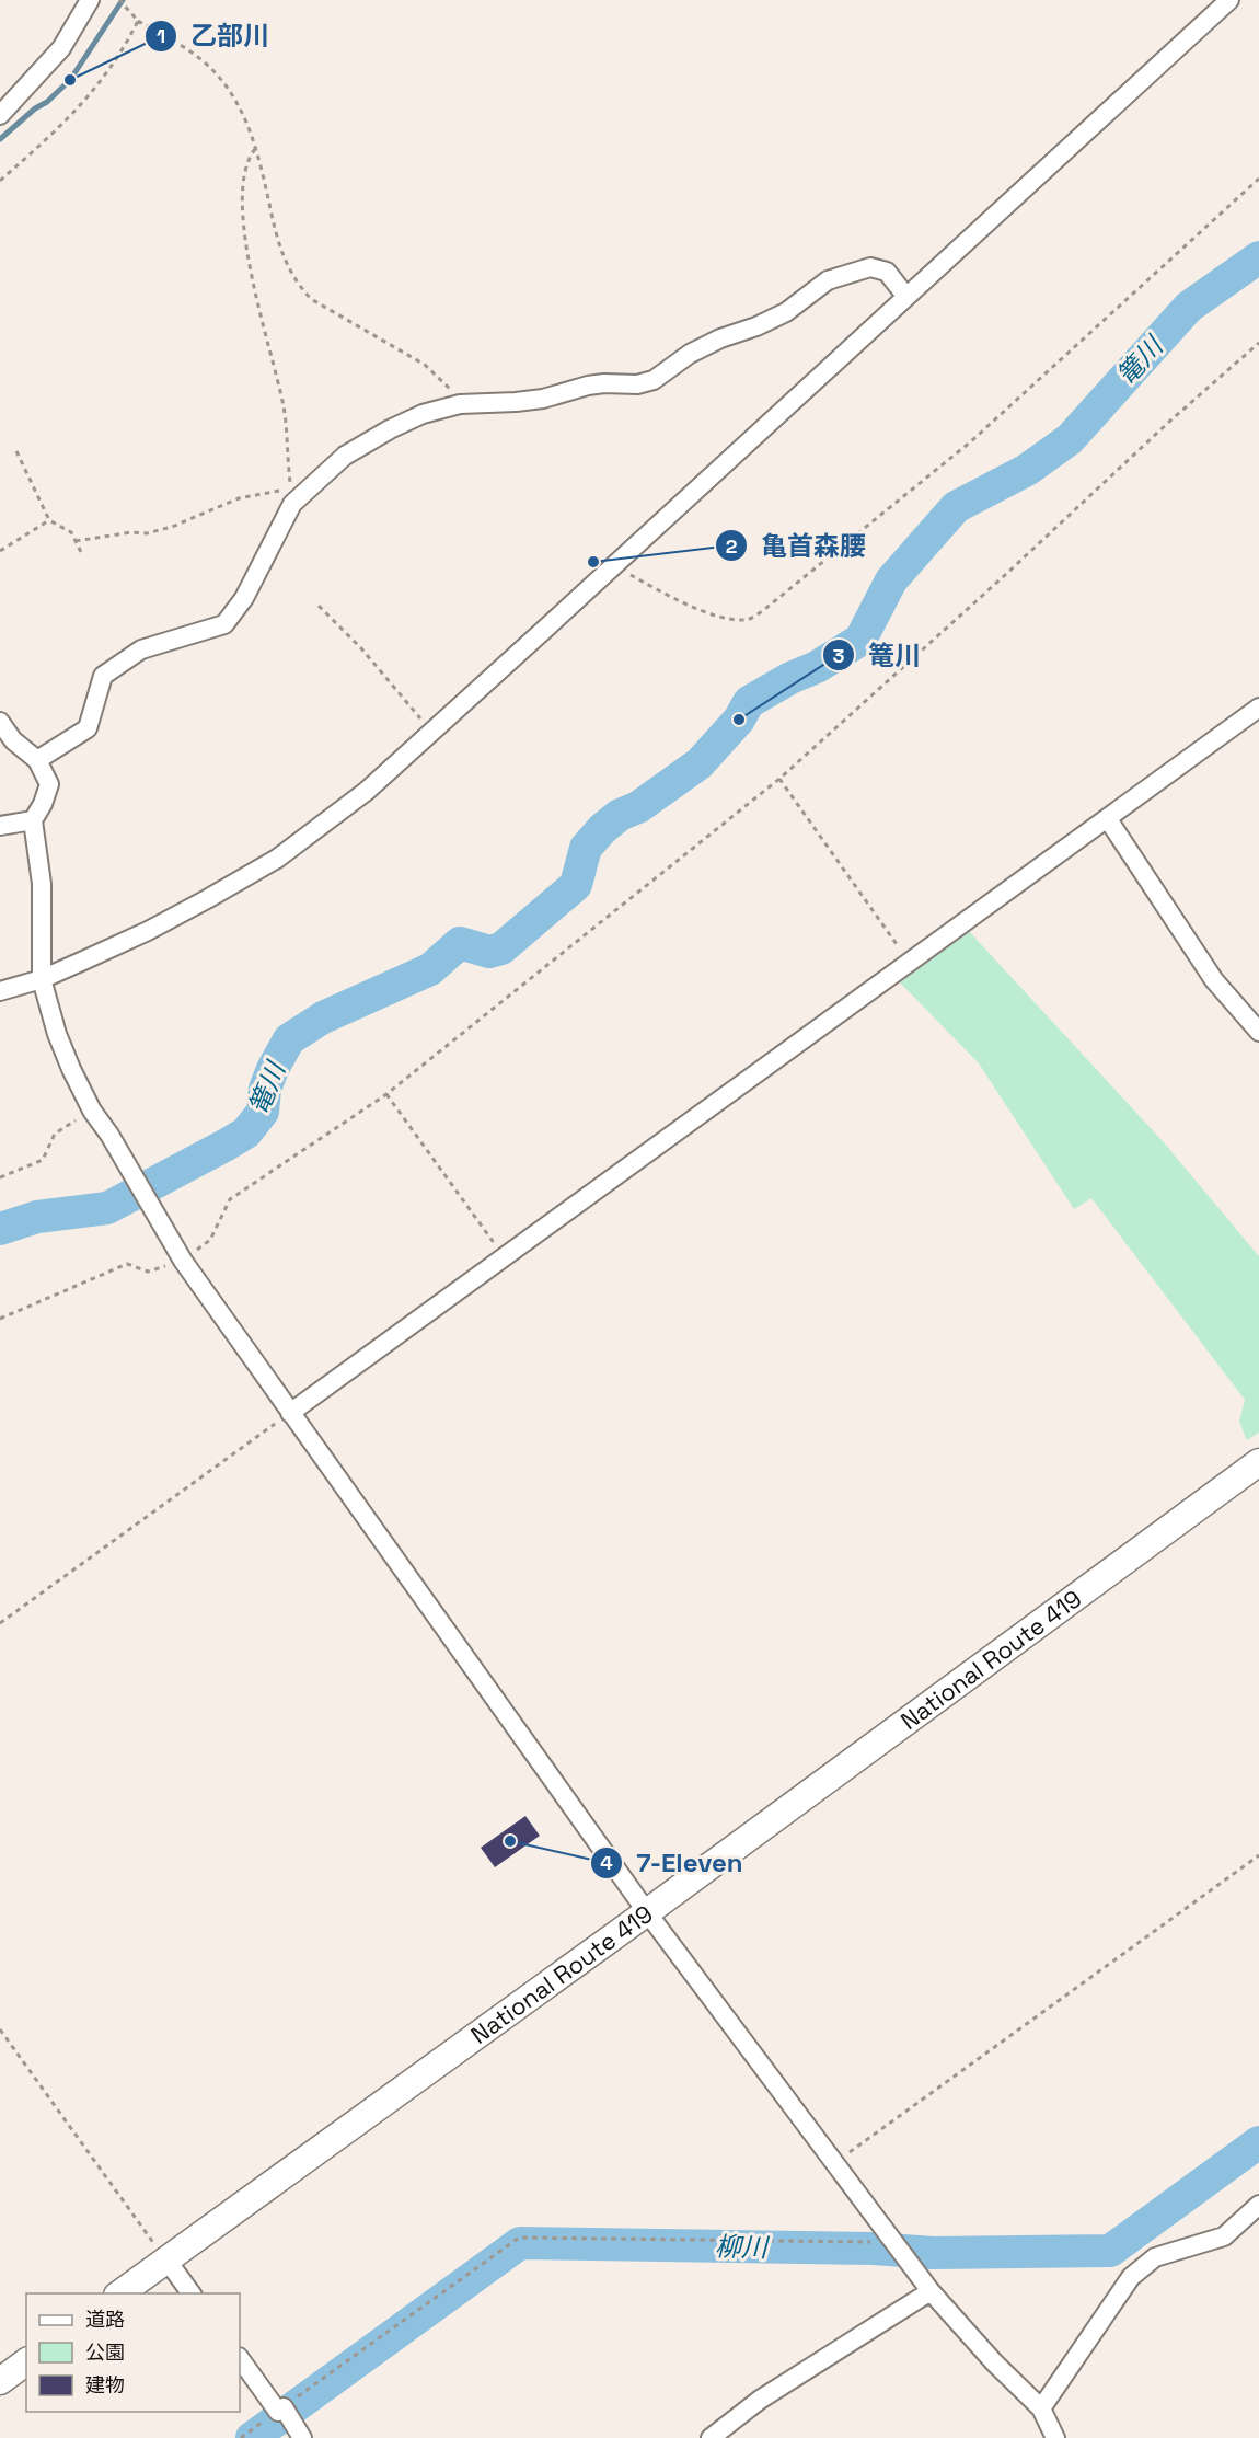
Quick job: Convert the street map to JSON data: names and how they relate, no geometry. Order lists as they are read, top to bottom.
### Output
{
  "streets": {
    "highway": ["National Route 419"]
  },
  "water": ["篭川", "柳川"],
  "places": [
    "乙部川",
    "亀首森腰",
    "篭川",
    "7-Eleven"
  ],
  "legend": ["道路", "公園", "建物"]
}
